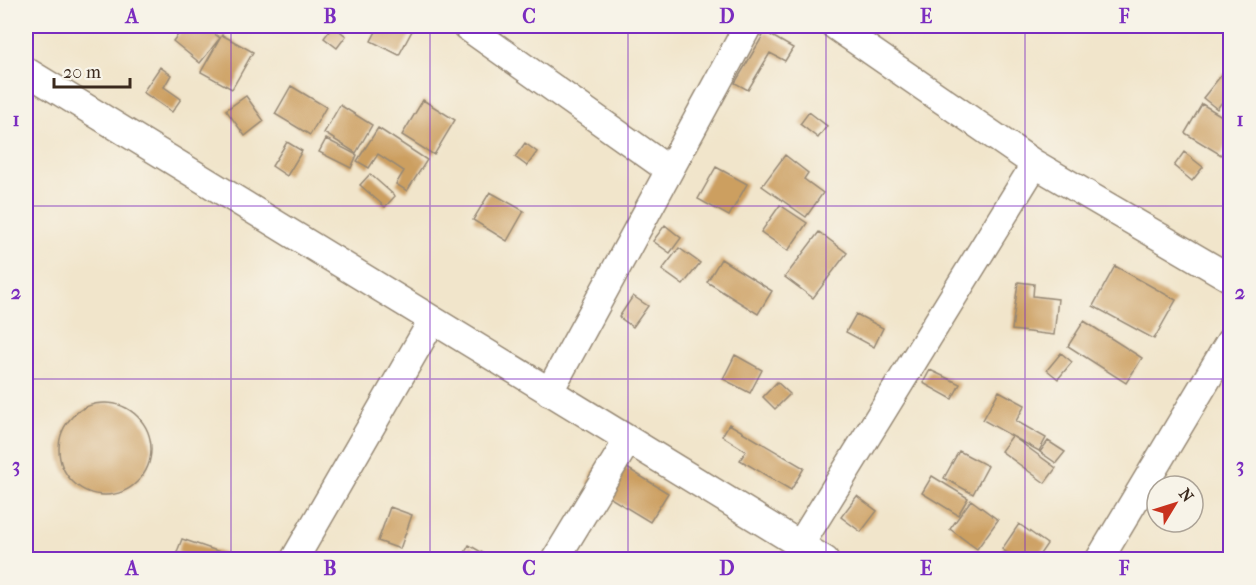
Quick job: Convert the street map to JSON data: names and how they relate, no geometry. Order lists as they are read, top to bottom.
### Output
{
  "scale_bar": "20 m",
  "north": "top right",
  "grid": {
    "columns": [
      "A",
      "B",
      "C",
      "D",
      "E",
      "F"
    ],
    "rows": ["1", "2", "3"]
  }
}
